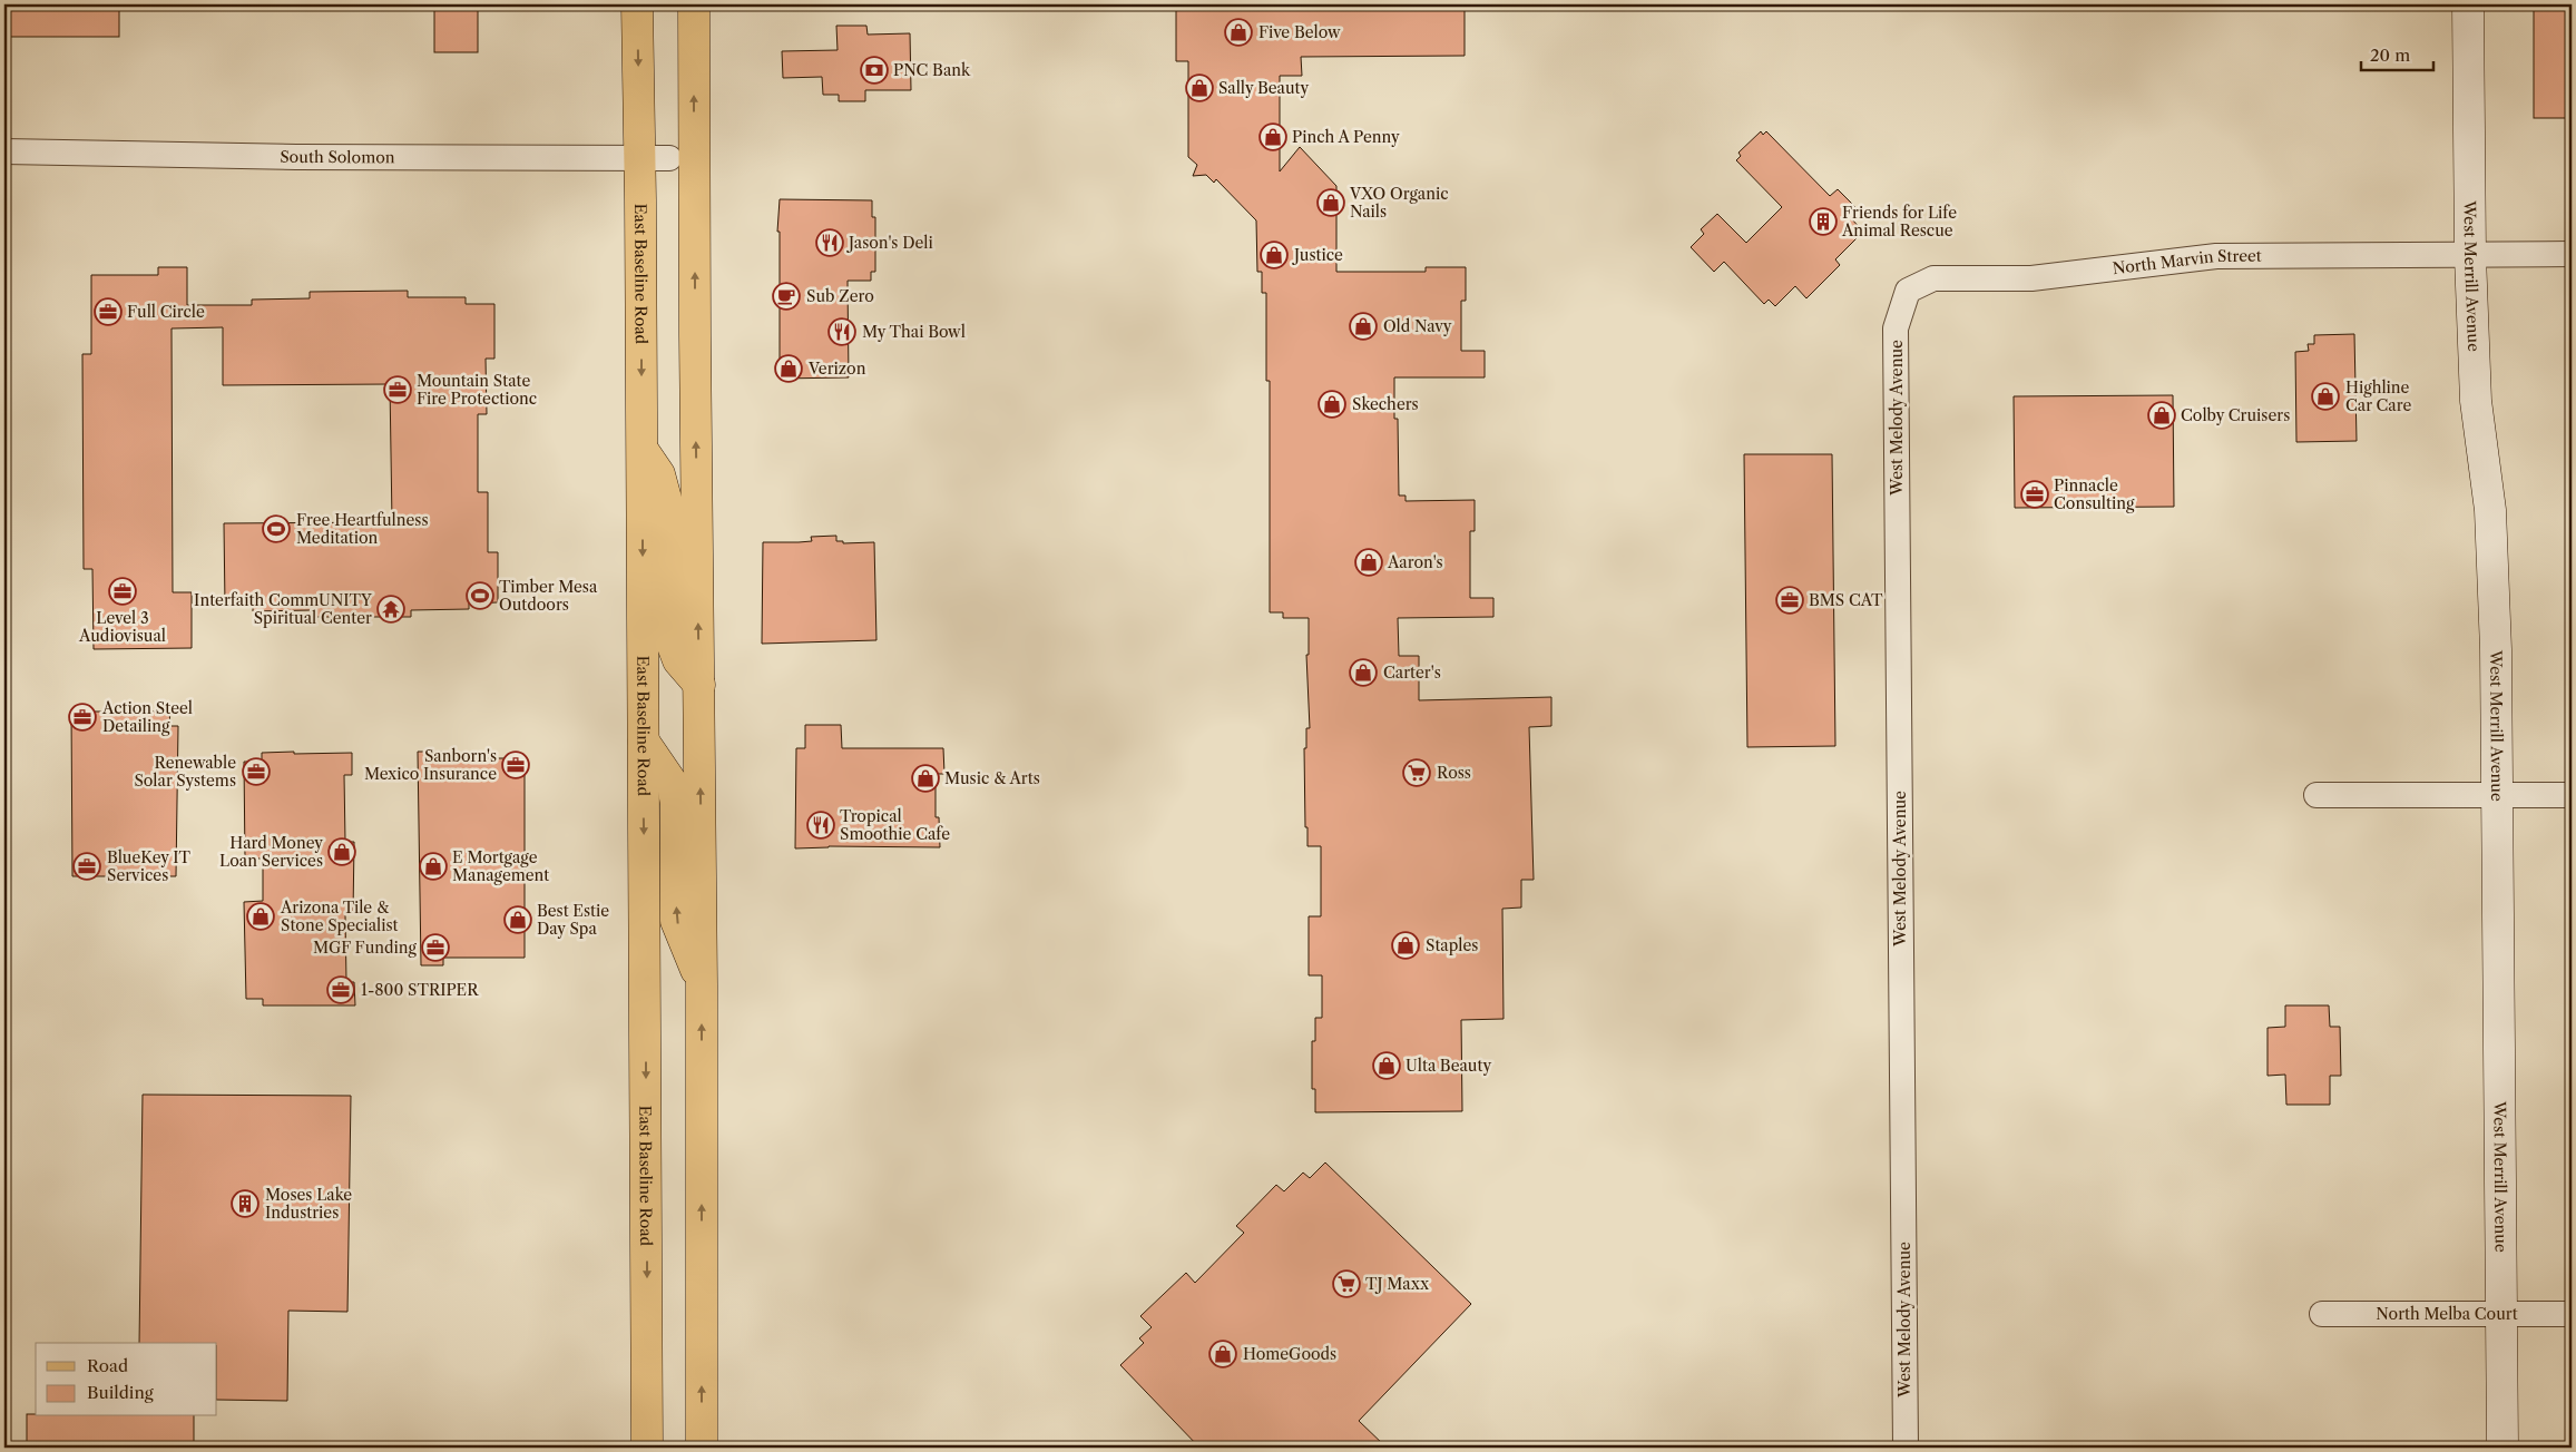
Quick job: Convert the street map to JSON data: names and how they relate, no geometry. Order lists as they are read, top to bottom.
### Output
{
  "streets": {
    "main road": ["East Baseline Road"],
    "street": [
      "South Solomon",
      "North Marvin Street",
      "West Merrill Avenue",
      "West Melody Avenue",
      "North Melba Court"
    ]
  },
  "crossings": [
    ["South Solomon", "East Baseline Road"],
    ["North Marvin Street", "West Merrill Avenue"],
    ["North Marvin Street", "West Melody Avenue"],
    ["West Merrill Avenue", "North Melba Court"]
  ],
  "places": {
    "shop": [
      "Five Below",
      "Sally Beauty",
      "Pinch A Penny",
      "VXO Organic Nails",
      "Justice",
      "Old Navy",
      "Verizon",
      "Highline Car Care",
      "Skechers",
      "Colby Cruisers",
      "Aaron's",
      "Carter's",
      "Music & Arts",
      "Hard Money Loan Services",
      "E Mortgage Management",
      "Arizona Tile & Stone Specialist",
      "Best Estie Day Spa",
      "Staples",
      "Ulta Beauty",
      "HomeGoods"
    ],
    "bank": ["PNC Bank"],
    "building": ["Friends for Life Animal Rescue", "Moses Lake Industries"],
    "restaurant": ["Jason's Deli", "My Thai Bowl", "Tropical Smoothie Cafe"],
    "cafe": ["Sub Zero"],
    "office": [
      "Full Circle",
      "Mountain State Fire Protectionc",
      "Pinnacle Consulting",
      "Level 3 Audiovisual",
      "BMS CAT",
      "Action Steel Detailing",
      "Sanborn's Mexico Insurance",
      "Renewable Solar Systems",
      "BlueKey IT Services",
      "MGF Funding",
      "1-800 STRIPER"
    ],
    "sports": ["Free Heartfulness Meditation", "Timber Mesa Outdoors"],
    "temple": ["Interfaith CommUNITY Spiritual Center"],
    "supermarket": ["Ross", "TJ Maxx"]
  },
  "legend": ["Road", "Building"],
  "scale_bar": "20 m"
}
